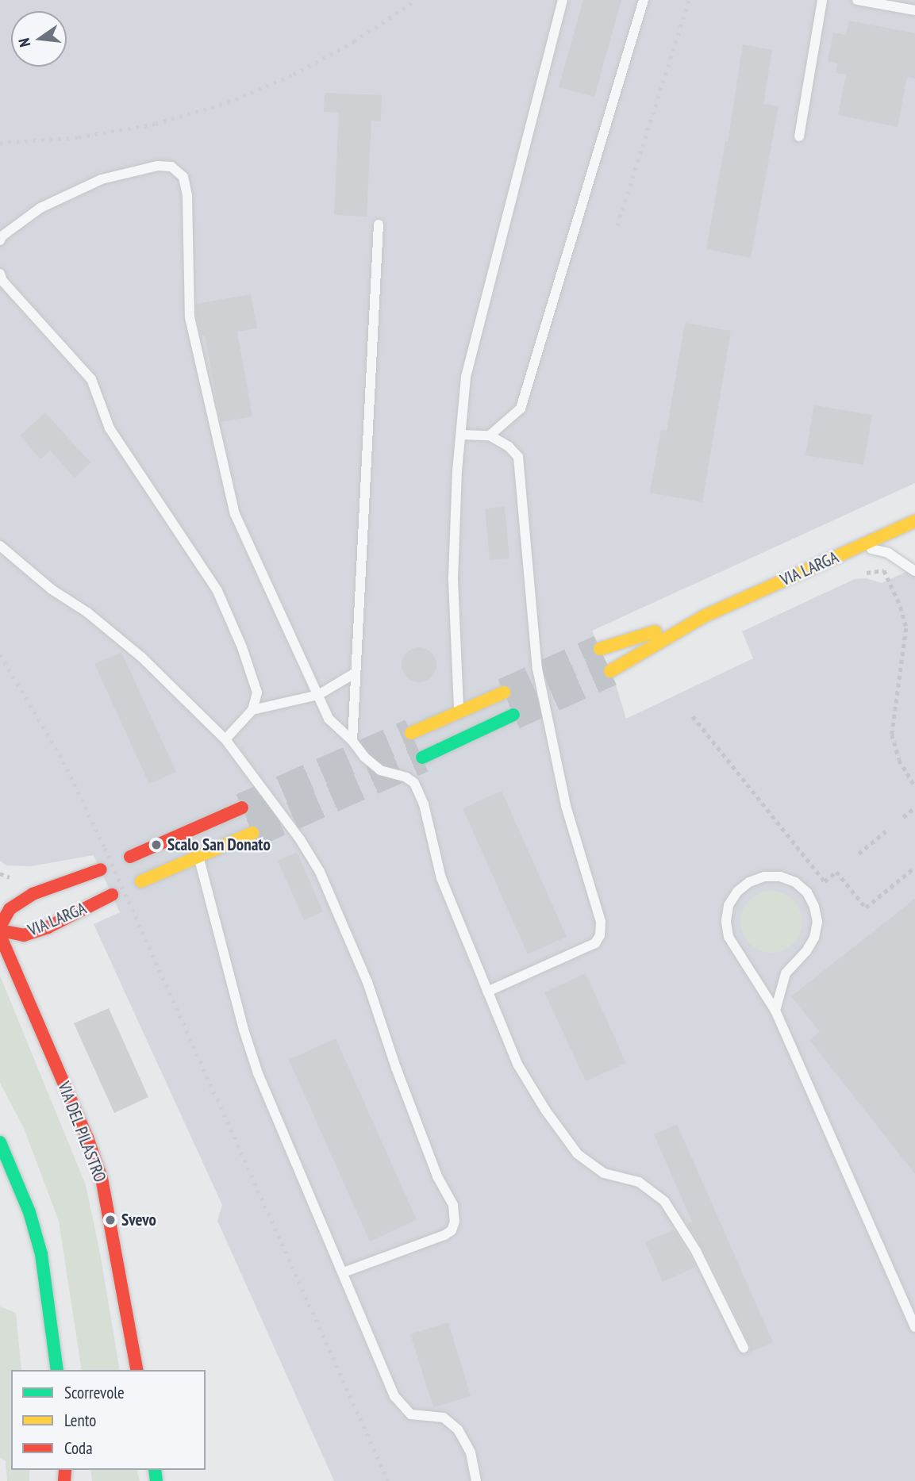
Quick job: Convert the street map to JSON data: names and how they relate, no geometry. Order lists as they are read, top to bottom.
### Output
{
  "streets": {
    "street": ["VIA LARGA", "VIA DEL PILASTRO"]
  },
  "places": ["Scalo San Donato", "Svevo"],
  "legend": ["Scorrevole", "Lento", "Coda"],
  "north": "left"
}
